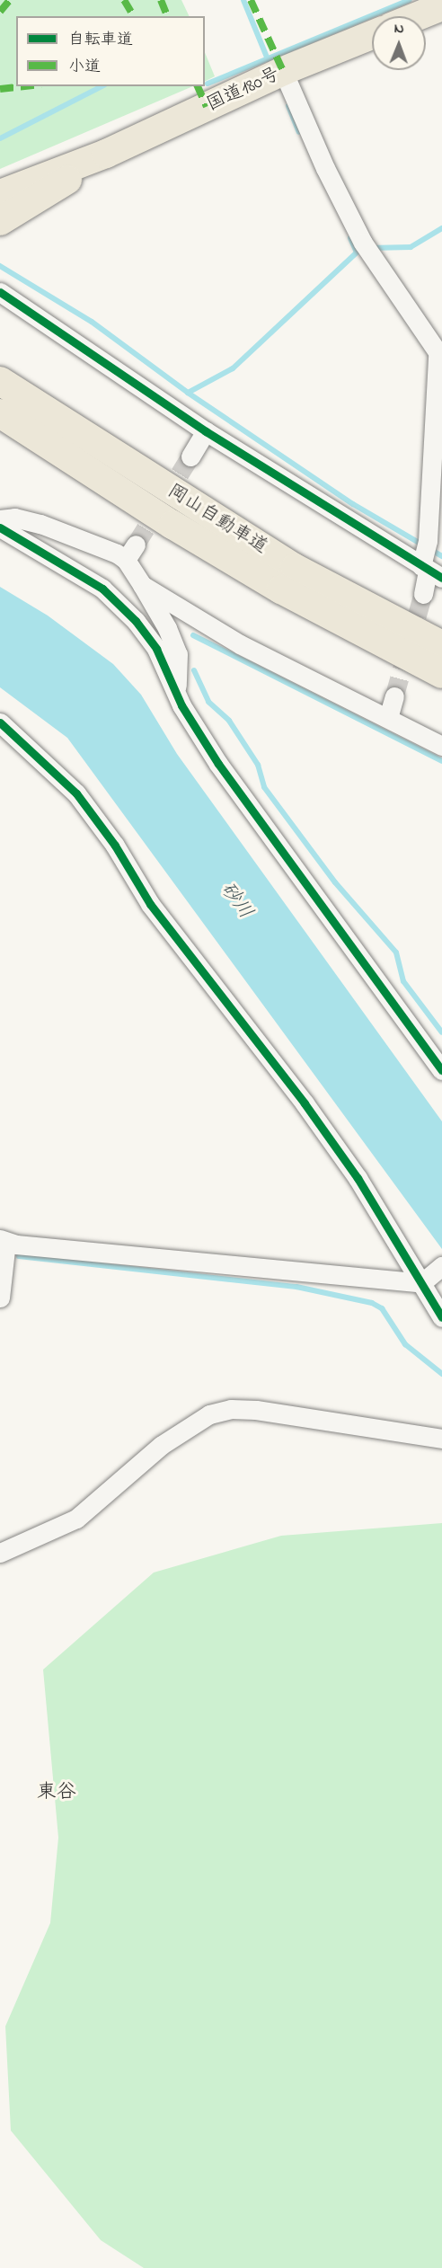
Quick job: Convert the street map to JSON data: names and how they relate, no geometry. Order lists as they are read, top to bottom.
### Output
{
  "streets": {
    "highway": ["国道180号", "岡山自動車道"]
  },
  "districts": ["東谷"],
  "water": ["砂川"],
  "legend": ["自転車道", "小道"],
  "north": "top"
}
